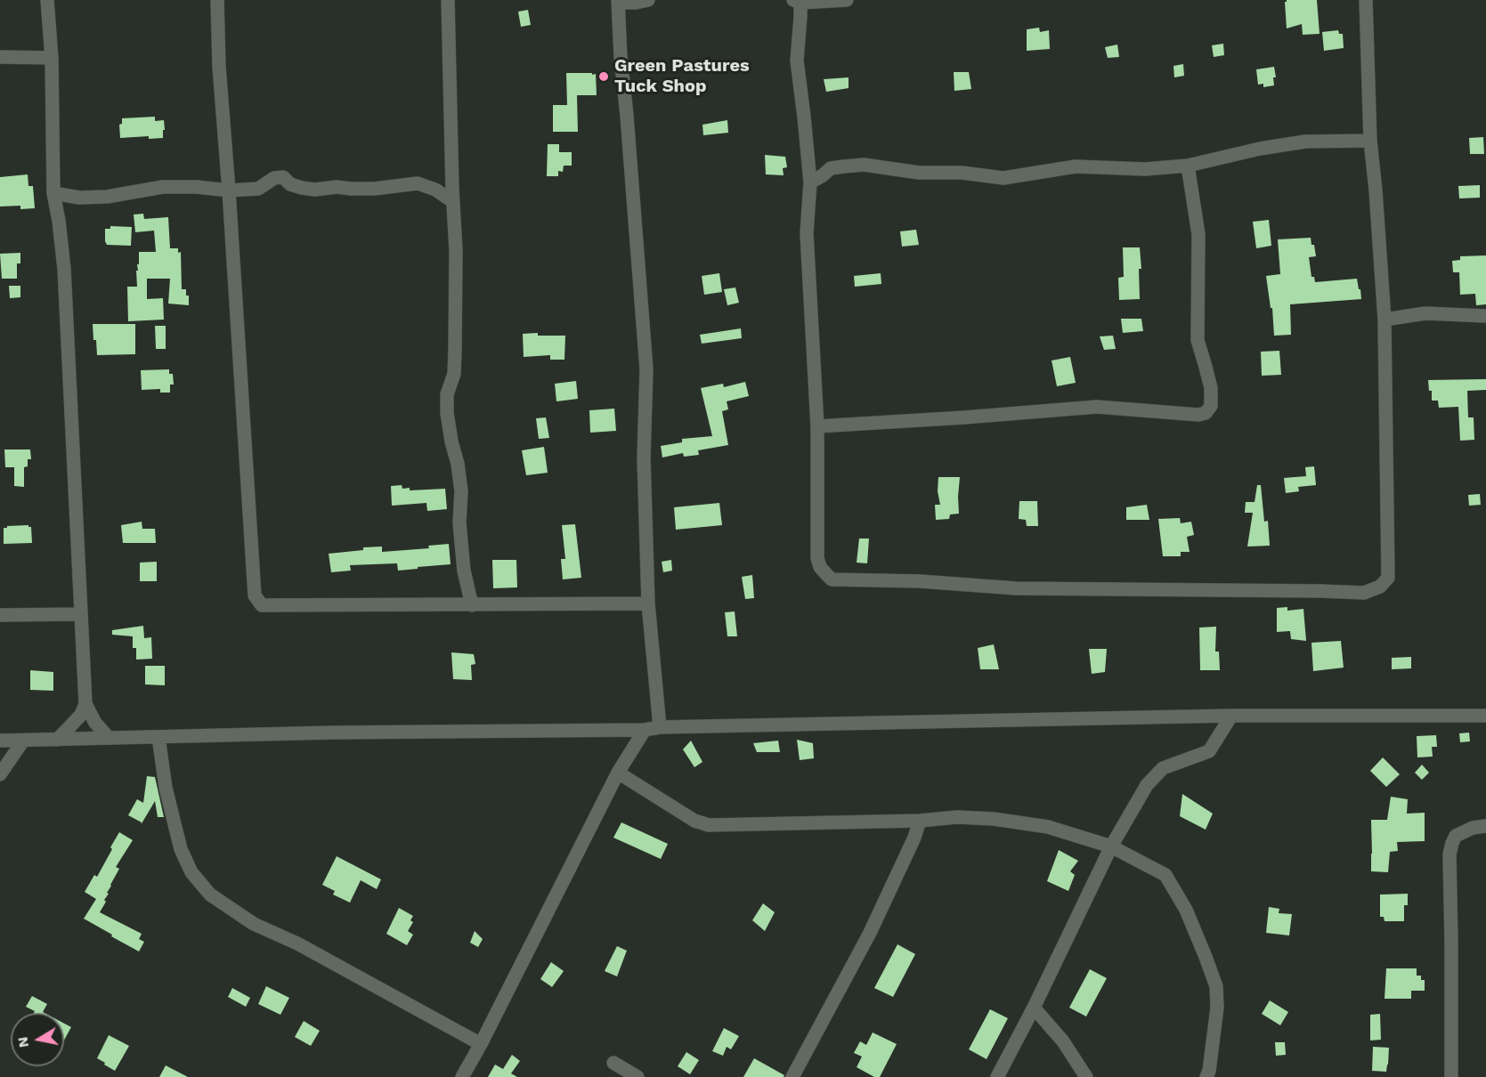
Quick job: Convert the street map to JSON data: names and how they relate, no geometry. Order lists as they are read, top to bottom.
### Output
{
  "places": ["Green Pastures Tuck Shop"],
  "north": "left"
}
